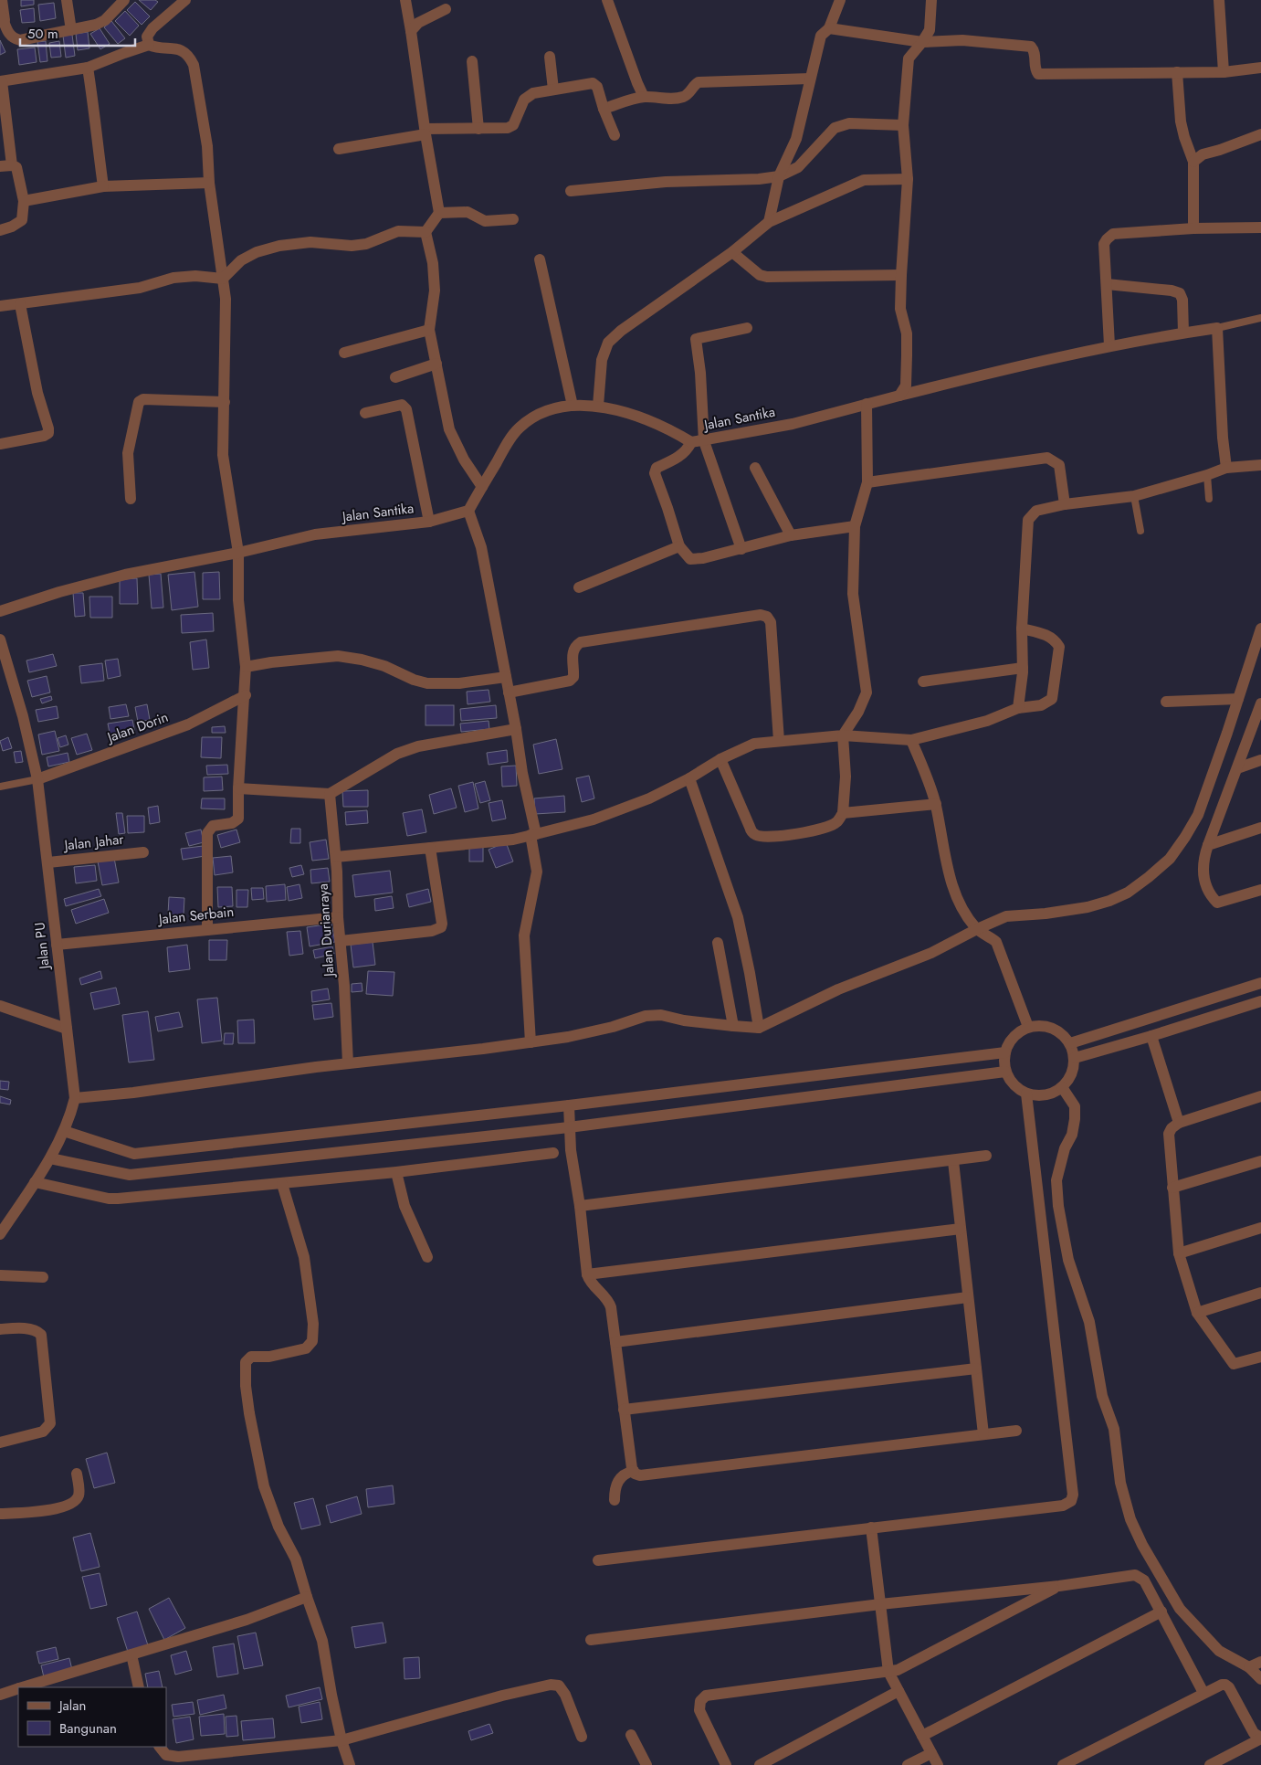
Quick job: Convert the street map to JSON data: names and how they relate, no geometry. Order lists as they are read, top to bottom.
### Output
{
  "streets": {
    "street": [
      "Jalan Santika",
      "Jalan Dorin",
      "Jalan Jahar",
      "Jalan Serbain",
      "Jalan Durianraya",
      "Jalan PU"
    ]
  },
  "crossings": [
    ["Jalan Dorin", "Jalan PU"],
    ["Jalan Jahar", "Jalan PU"],
    ["Jalan Serbain", "Jalan Durianraya"],
    ["Jalan Serbain", "Jalan PU"]
  ],
  "legend": ["Jalan", "Bangunan"],
  "scale_bar": "50 m"
}
